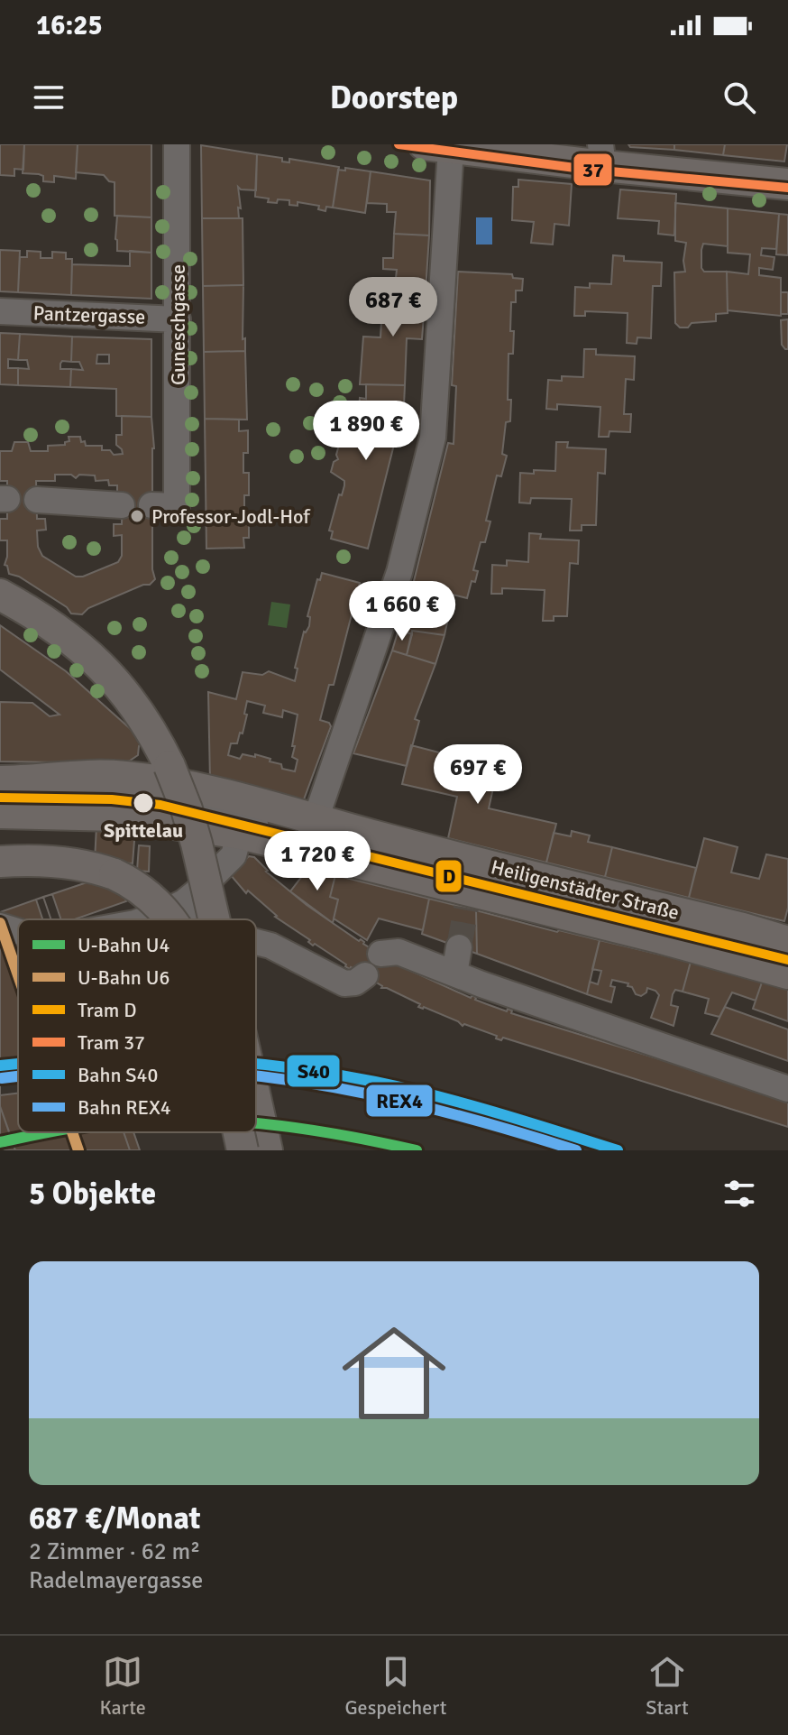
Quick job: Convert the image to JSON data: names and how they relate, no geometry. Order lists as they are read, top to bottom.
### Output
{
  "streets": {
    "main road": ["Heiligenstädter Straße"],
    "street": ["Pantzergasse", "Guneschgasse"]
  },
  "crossings": [
    ["Pantzergasse", "Guneschgasse"]
  ],
  "places": ["Professor-Jodl-Hof", "Spittelau"],
  "lines": [
    "tram line 37",
    "tram line D",
    "metro line U6",
    "rail line S40",
    "rail line REX4",
    "metro line U4"
  ],
  "legend": [
    "U-Bahn U4",
    "U-Bahn U6",
    "Tram D",
    "Tram 37",
    "Bahn S40",
    "Bahn REX4"
  ],
  "page": {
    "status": "16:25",
    "header": "Doorstep",
    "price": [
      "687 €",
      "1 890 €",
      "1 660 €",
      "697 €",
      "1 720 €"
    ],
    "heading": "5 Objekte",
    "list": [
      {
        "name": "687 €/Monat",
        "note": "2 Zimmer · 62 m² · Radelmayergasse"
      }
    ],
    "tabs": ["Karte", "Gespeichert", "Start"]
  }
}
